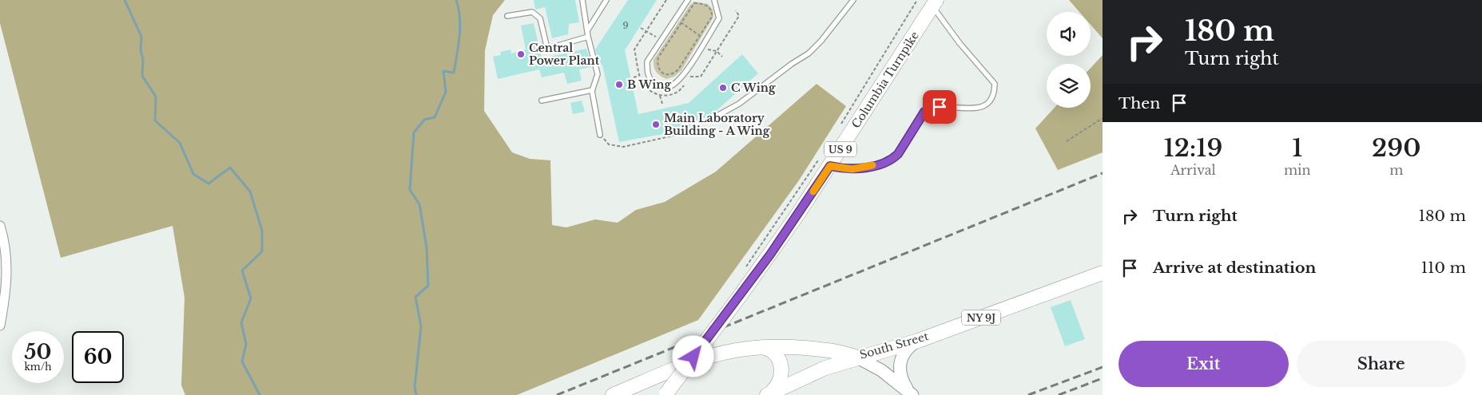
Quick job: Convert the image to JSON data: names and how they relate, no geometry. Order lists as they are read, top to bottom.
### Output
{
  "streets": {
    "main road": [
      "Columbia Turnpike",
      "US 9",
      "NY 9J",
      "South Street"
    ]
  },
  "places": [
    "Central Power Plant",
    "B Wing",
    "C Wing",
    "Main Laboratory Building - A Wing"
  ],
  "house_numbers": ["9"],
  "page": {
    "turn": ["180 m", "Turn right"],
    "then": "Then",
    "eta": [
      "12:19",
      "Arrival",
      "1",
      "min",
      "290",
      "m"
    ],
    "list": [
      {
        "name": "Turn right",
        "value": "180 m"
      },
      {
        "name": "Arrive at destination",
        "value": "110 m"
      }
    ],
    "speed": "50 km/h",
    "limit": "60",
    "buttons": ["Exit", "Share"]
  }
}
